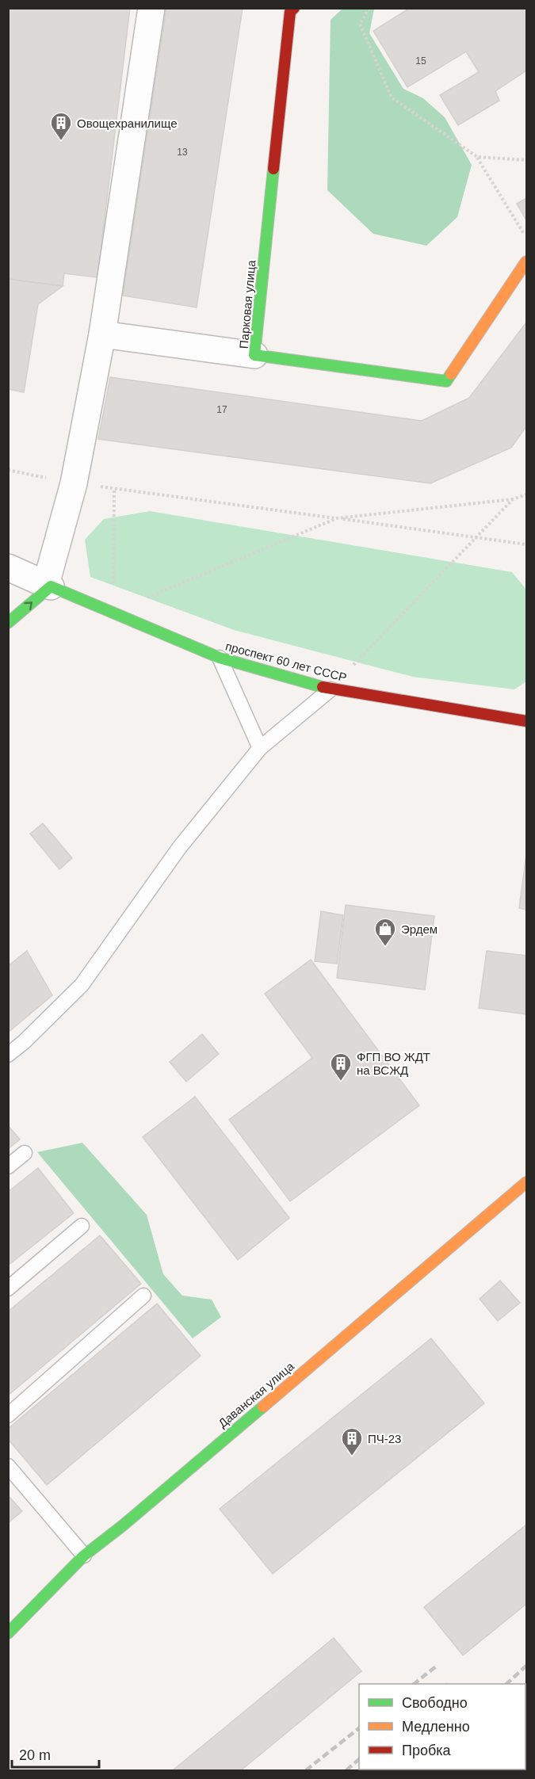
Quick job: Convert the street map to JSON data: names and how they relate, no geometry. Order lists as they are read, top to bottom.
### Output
{
  "streets": {
    "street": ["Парковая улица", "проспект 60 лет СССР", "Даванская улица"]
  },
  "places": {
    "building": ["Овощехранилище", "ФГП ВО ЖДТ на ВСЖД", "ПЧ-23"],
    "shop": ["Эрдем"]
  },
  "house_numbers": ["15", "13", "17"],
  "legend": ["Свободно", "Медленно", "Пробка"],
  "scale_bar": "20 m"
}
